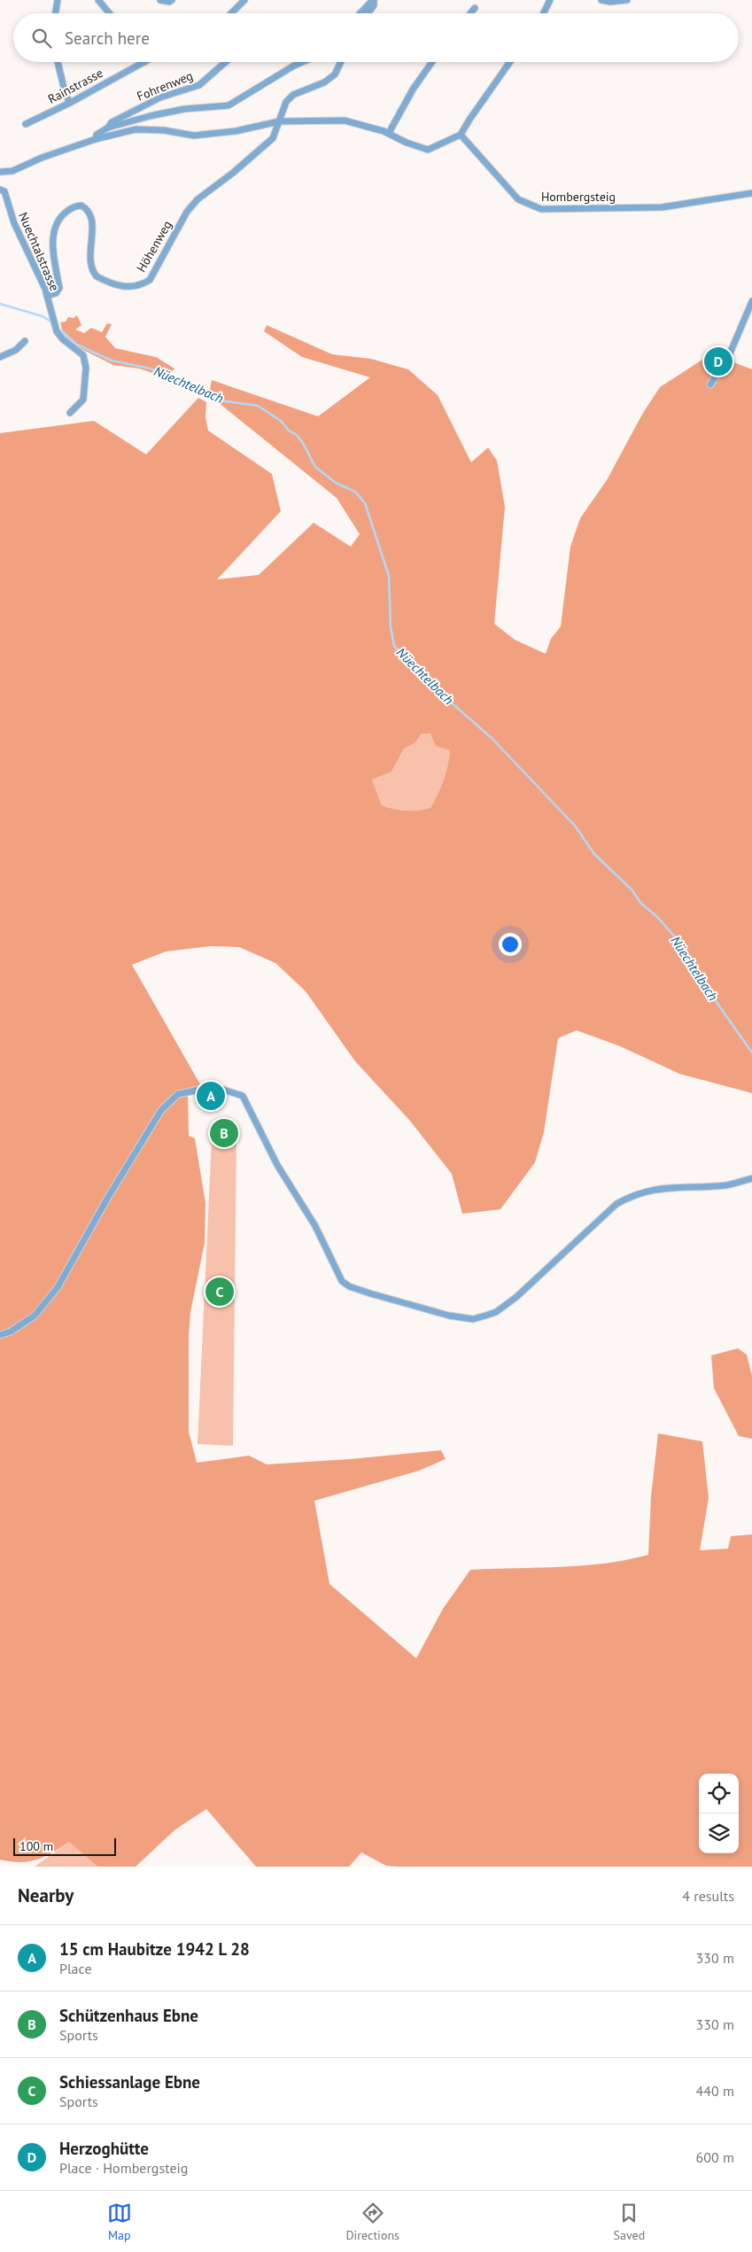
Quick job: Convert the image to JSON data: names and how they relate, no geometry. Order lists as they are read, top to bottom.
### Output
{
  "streets": {
    "street": [
      "Rainstrasse",
      "Fohrenweg",
      "Hombergsteig",
      "Höhenweg",
      "Nuechtalstrasse"
    ]
  },
  "crossings": [
    ["Höhenweg", "Nuechtalstrasse"]
  ],
  "water": ["Nüechtelbach"],
  "scale_bar": "100 m",
  "page": {
    "search": "Search here",
    "pins": [
      "D",
      "A",
      "B",
      "C"
    ],
    "scale": "100 m",
    "heading": ["Nearby", "4 results"],
    "list": [
      {
        "mark": "A",
        "name": "15 cm Haubitze 1942 L 28",
        "note": "Place",
        "value": "330 m"
      },
      {
        "mark": "B",
        "name": "Schützenhaus Ebne",
        "note": "Sports",
        "value": "330 m"
      },
      {
        "mark": "C",
        "name": "Schiessanlage Ebne",
        "note": "Sports",
        "value": "440 m"
      },
      {
        "mark": "D",
        "name": "Herzoghütte",
        "note": "Place · Hombergsteig",
        "value": "600 m"
      }
    ],
    "nav": ["Map", "Directions", "Saved"]
  }
}
